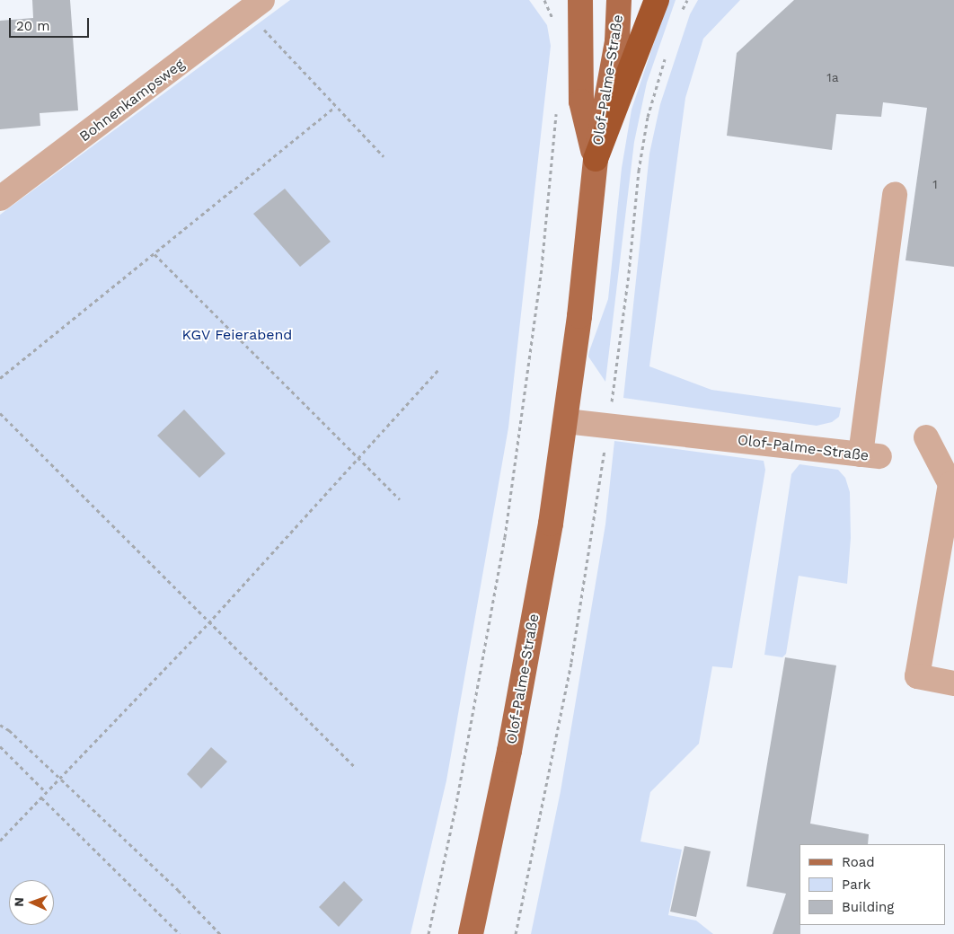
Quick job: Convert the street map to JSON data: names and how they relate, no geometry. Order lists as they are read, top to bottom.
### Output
{
  "streets": {
    "main road": ["Olof-Palme-Straße"],
    "lane": ["Bohnenkampsweg"]
  },
  "parks": ["KGV Feierabend"],
  "house_numbers": ["1a", "1"],
  "legend": ["Road", "Park", "Building"],
  "scale_bar": "20 m",
  "north": "left"
}
